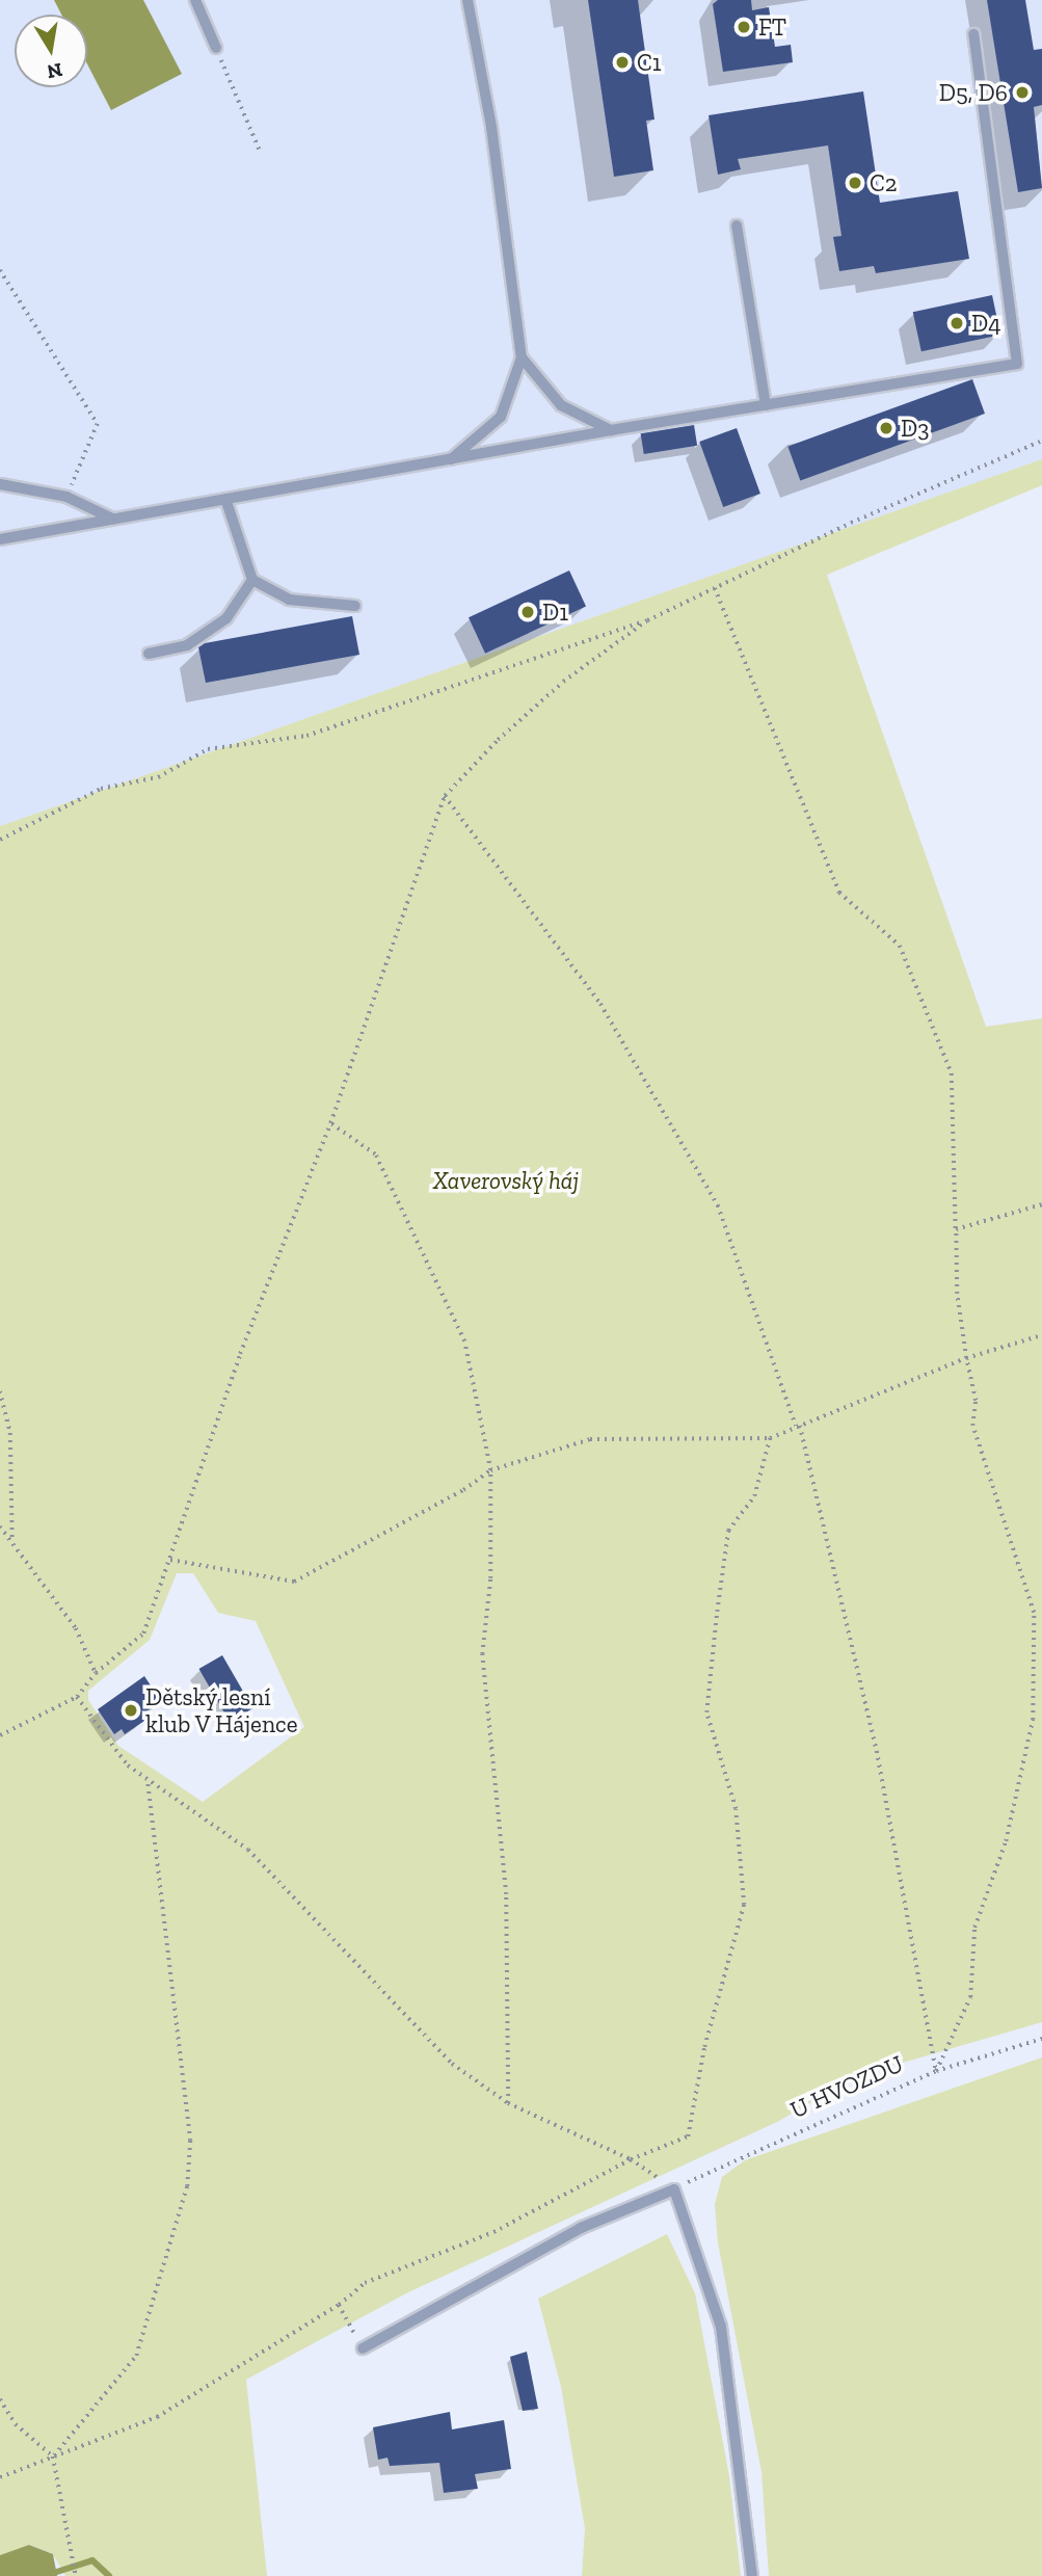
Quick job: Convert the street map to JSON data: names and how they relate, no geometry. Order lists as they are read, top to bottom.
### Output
{
  "streets": {
    "path": ["U HVOZDU"]
  },
  "parks": ["Xaverovský háj"],
  "places": [
    "FT",
    "C1",
    "D5, D6",
    "C2",
    "D4",
    "D3",
    "D1",
    "Dětský lesní klub V Hájence"
  ],
  "north": "bottom"
}
